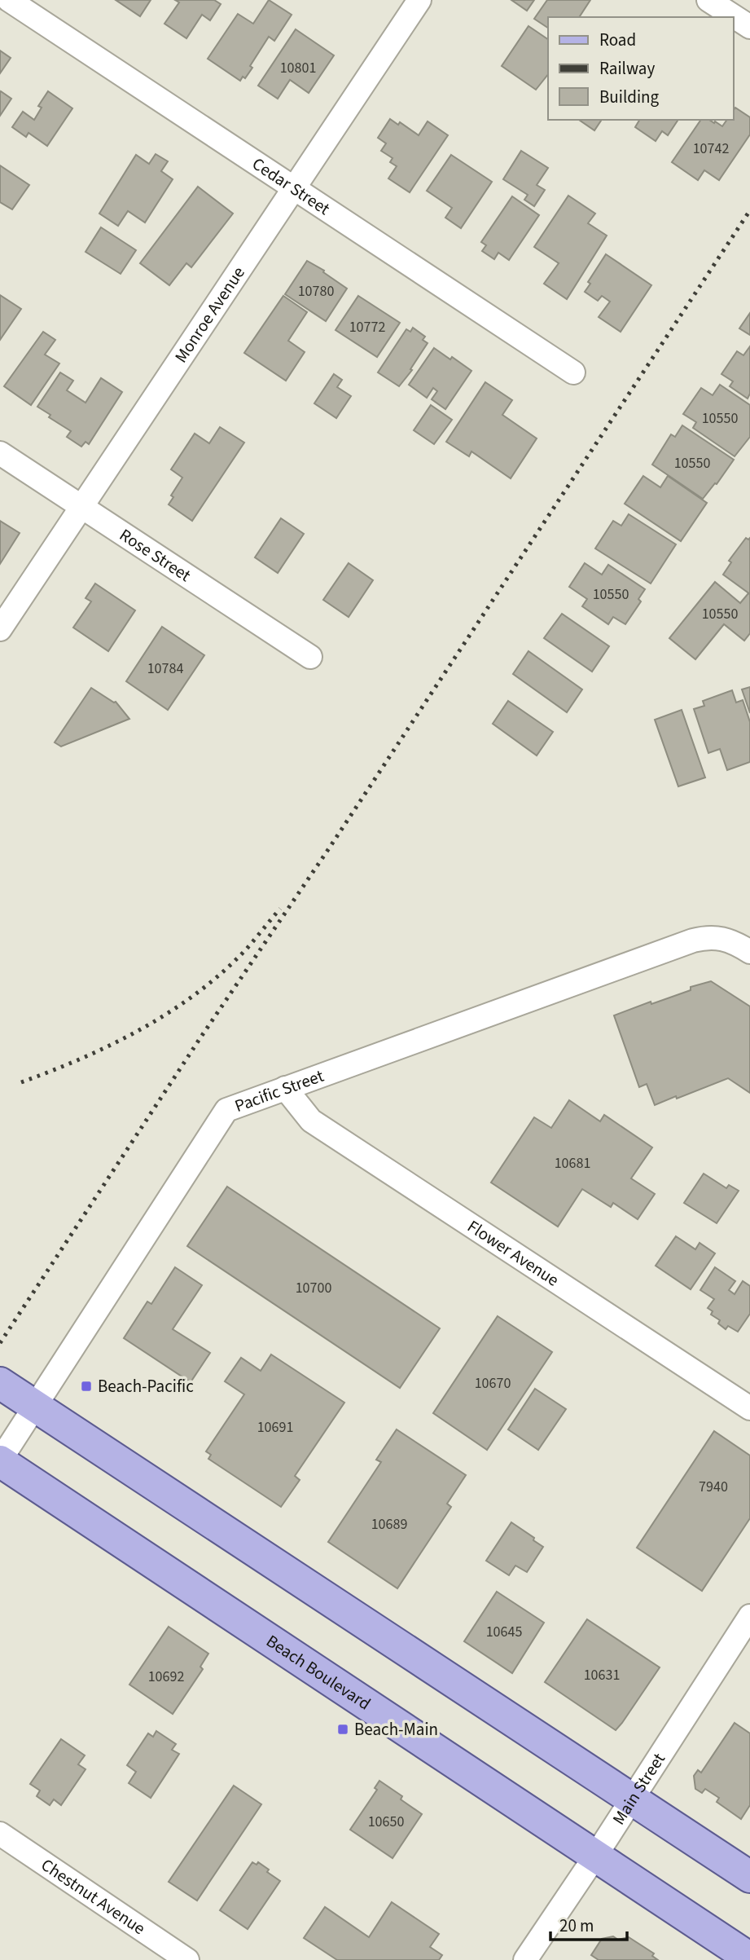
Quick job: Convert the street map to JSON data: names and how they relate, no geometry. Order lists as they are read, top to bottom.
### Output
{
  "streets": {
    "main road": ["Beach Boulevard"],
    "street": [
      "Cedar Street",
      "Monroe Avenue",
      "Rose Street",
      "Pacific Street",
      "Flower Avenue",
      "Main Street",
      "Chestnut Avenue"
    ]
  },
  "crossings": [
    ["Cedar Street", "Monroe Avenue"],
    ["Monroe Avenue", "Rose Street"],
    ["Pacific Street", "Flower Avenue"],
    ["Pacific Street", "Beach Boulevard"],
    ["Beach Boulevard", "Main Street"]
  ],
  "places": {
    "transit": ["Beach-Pacific", "Beach-Main"]
  },
  "house_numbers": [
    "10801",
    "10742",
    "10780",
    "10772",
    "10550",
    "10550",
    "10550",
    "10550",
    "10784",
    "10681",
    "10700",
    "10670",
    "10691",
    "7940",
    "10689",
    "10645",
    "10631",
    "10692",
    "10650"
  ],
  "legend": ["Road", "Railway", "Building"],
  "scale_bar": "20 m"
}
